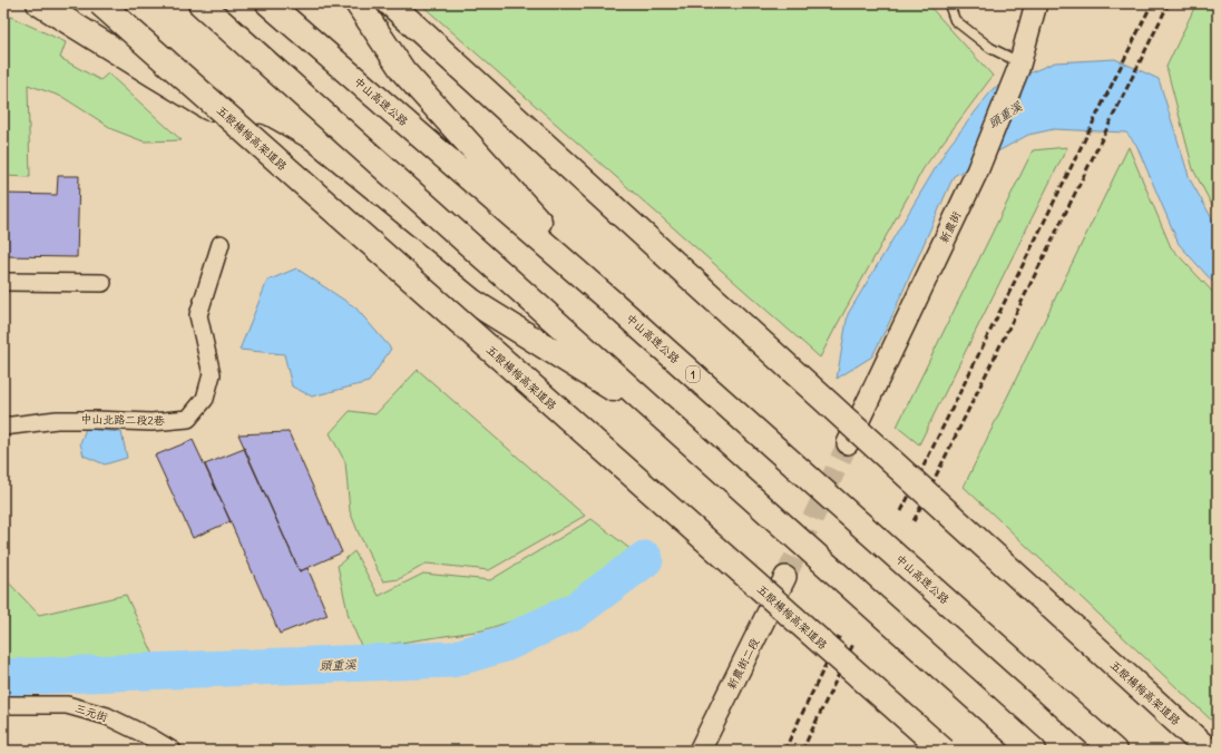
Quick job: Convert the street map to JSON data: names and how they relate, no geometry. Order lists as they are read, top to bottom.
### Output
{
  "streets": {
    "highway": ["中山高速公路", "五股楊梅高架道路", "1"],
    "street": [
      "新農街",
      "中山北路二段2巷",
      "新農街二段",
      "三元街"
    ]
  },
  "water": ["頭重溪"]
}
